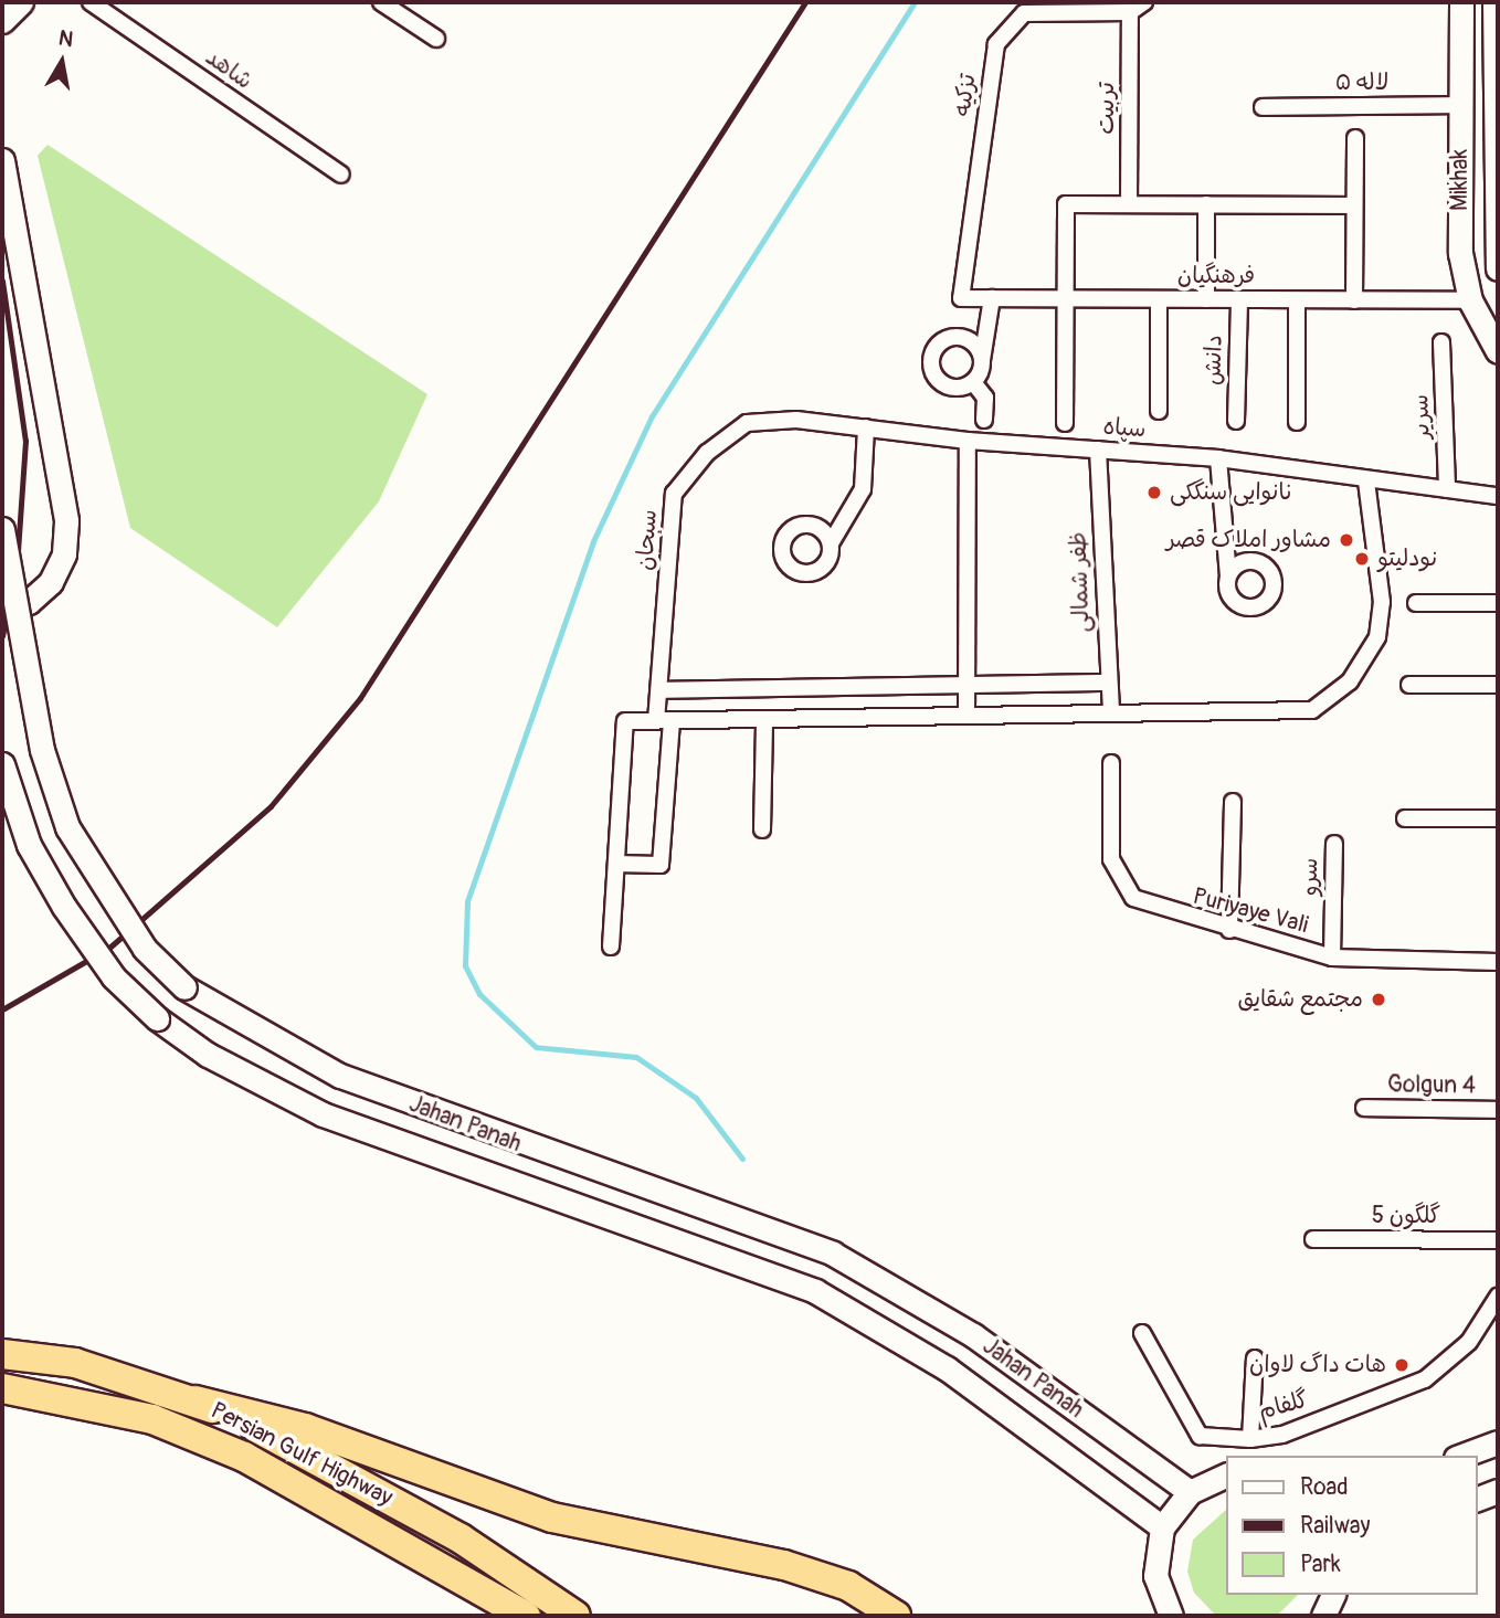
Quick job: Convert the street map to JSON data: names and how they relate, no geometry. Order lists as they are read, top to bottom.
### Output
{
  "streets": {
    "highway": ["Persian Gulf Highway"],
    "main road": ["Mikhak", "Jahan Panah"],
    "street": [
      "شاهد",
      "لاله ۵",
      "تزکیه",
      "تربیت",
      "فرهنگیان",
      "دانش",
      "سریر",
      "سپاه",
      "سبحان",
      "ظفر شمالی",
      "سرو",
      "Puriyaye Vali",
      "Golgun 4",
      "گلگون 5",
      "گلفام"
    ]
  },
  "crossings": [
    ["لاله ۵", "Mikhak"],
    ["تزکیه", "تربیت"],
    ["تزکیه", "فرهنگیان"],
    ["Mikhak", "فرهنگیان"],
    ["فرهنگیان", "دانش"],
    ["سریر", "سپاه"],
    ["سپاه", "سبحان"],
    ["سپاه", "ظفر شمالی"],
    ["سرو", "Puriyaye Vali"]
  ],
  "places": [
    "نانوایی سنگکی",
    "مشاور املاک قصر",
    "نودلیتو",
    "مجتمع شقایق",
    "هات داگ لاوان"
  ],
  "legend": ["Road", "Railway", "Park"],
  "north": "top"
}
